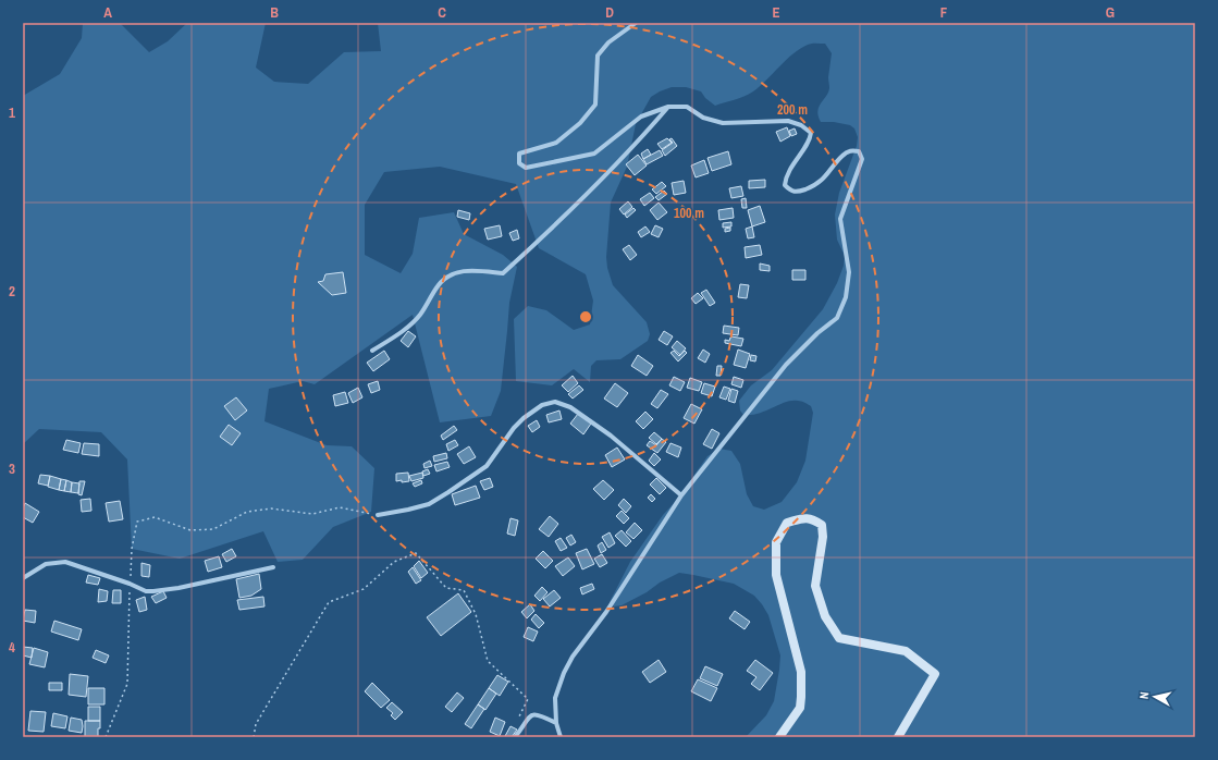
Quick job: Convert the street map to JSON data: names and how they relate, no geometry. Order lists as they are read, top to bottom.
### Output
{
  "north": "left",
  "grid": {
    "columns": [
      "A",
      "B",
      "C",
      "D",
      "E",
      "F",
      "G"
    ],
    "rows": [
      "1",
      "2",
      "3",
      "4"
    ]
  },
  "rings": ["200 m", "100 m"]
}
